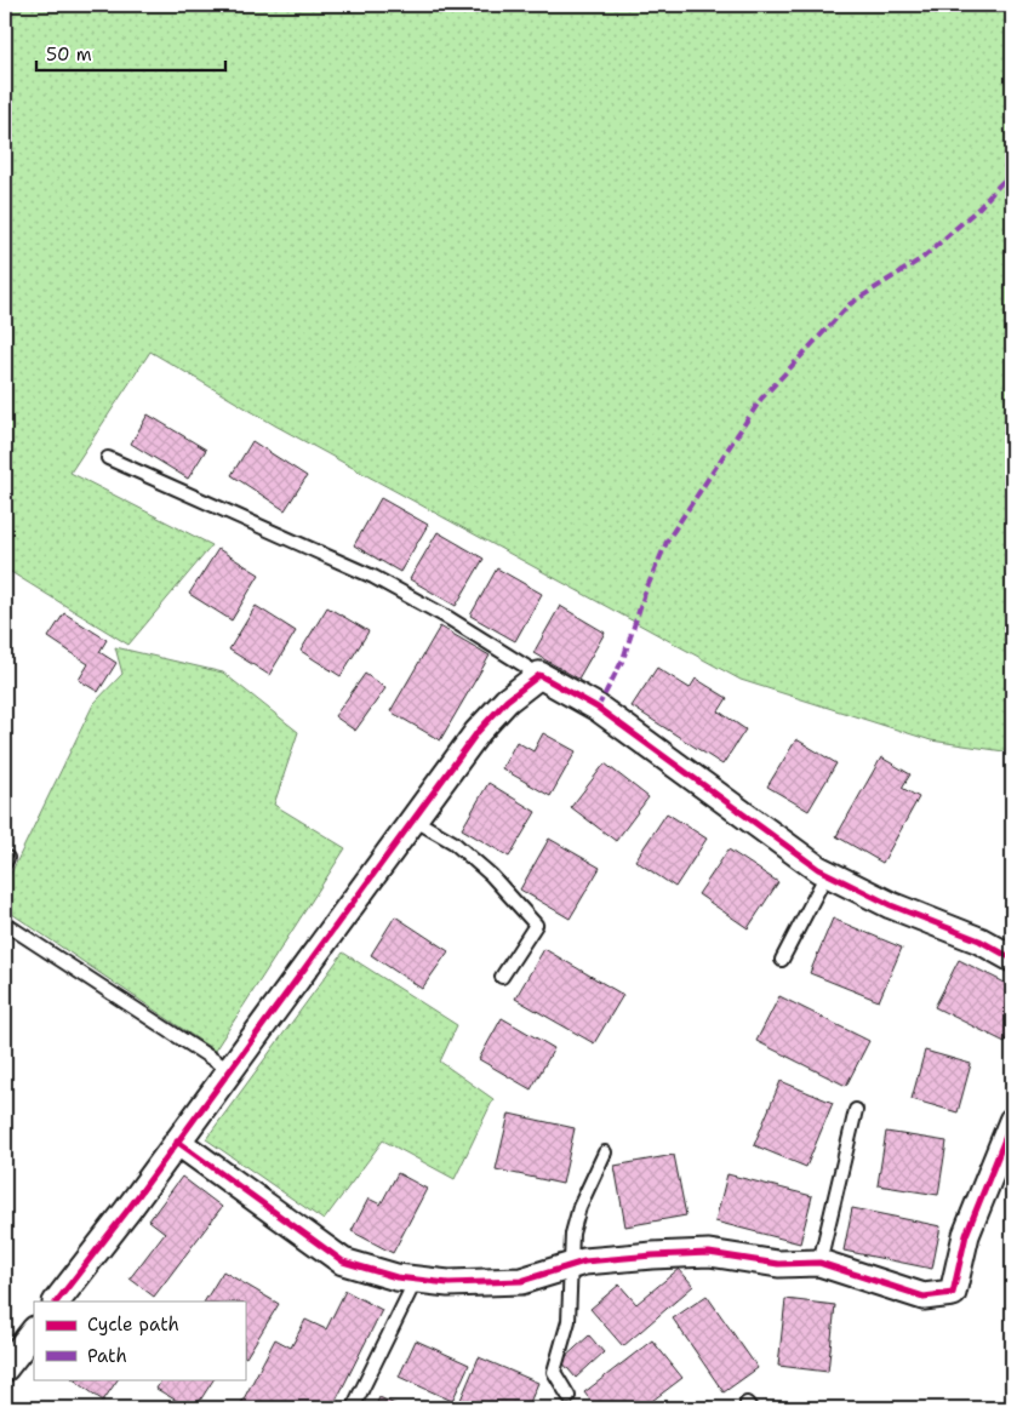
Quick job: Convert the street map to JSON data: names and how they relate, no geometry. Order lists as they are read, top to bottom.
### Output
{
  "legend": ["Cycle path", "Path"],
  "scale_bar": "50 m"
}
